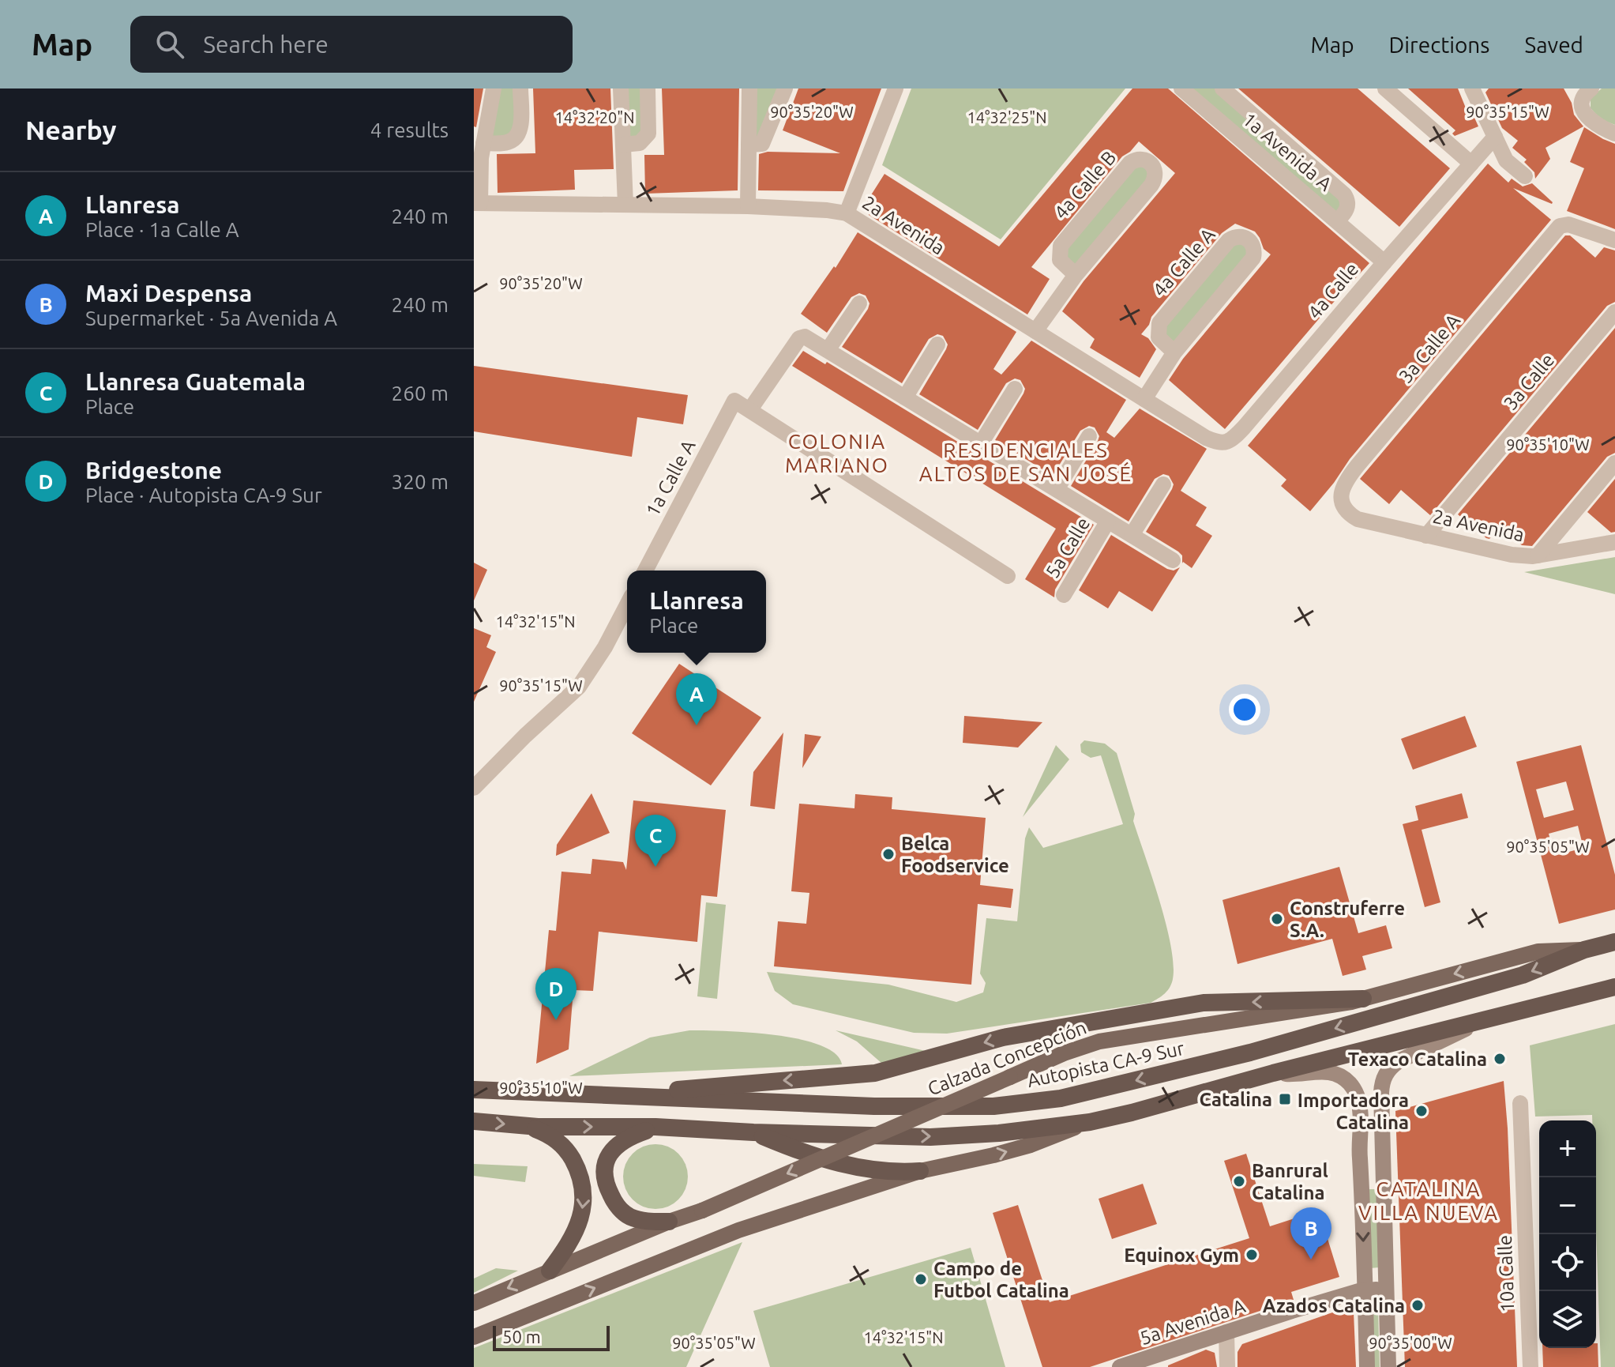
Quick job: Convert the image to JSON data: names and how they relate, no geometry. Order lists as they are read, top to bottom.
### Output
{
  "streets": {
    "highway": ["Autopista CA-9 Sur"],
    "main road": ["Calzada Concepción", "5a Avenida A"],
    "street": [
      "1a Avenida A",
      "4a Calle B",
      "2a Avenida",
      "4a Calle A",
      "4a Calle",
      "3a Calle A",
      "3a Calle",
      "1a Calle A",
      "5a Calle",
      "10a Calle"
    ]
  },
  "crossings": [
    ["1a Avenida A", "4a Calle"],
    ["4a Calle B", "2a Avenida"],
    ["2a Avenida", "4a Calle A"],
    ["2a Avenida", "4a Calle"],
    ["2a Avenida", "3a Calle A"],
    ["2a Avenida", "3a Calle"],
    ["Calzada Concepción", "Autopista CA-9 Sur"]
  ],
  "districts": ["COLONIA MARIANO", "RESIDENCIALES ALTOS DE SAN JOSÉ", "CATALINA VILLA NUEVA"],
  "places": {
    "other": [
      "Belca Foodservice",
      "Construferre S.A.",
      "Texaco Catalina",
      "Importadora Catalina",
      "Banrural Catalina",
      "Equinox Gym",
      "Campo de Futbol Catalina",
      "Azados Catalina"
    ],
    "transit": ["Catalina"]
  },
  "scale_bar": "50 m",
  "page": {
    "header": "Map",
    "search": "Search here",
    "nav": ["Map", "Directions", "Saved"],
    "heading": ["Nearby", "4 results"],
    "list": [
      {
        "mark": "A",
        "name": "Llanresa",
        "note": "Place · 1a Calle A",
        "value": "240 m"
      },
      {
        "mark": "B",
        "name": "Maxi Despensa",
        "note": "Supermarket · 5a Avenida A",
        "value": "240 m"
      },
      {
        "mark": "C",
        "name": "Llanresa Guatemala",
        "note": "Place",
        "value": "260 m"
      },
      {
        "mark": "D",
        "name": "Bridgestone",
        "note": "Place · Autopista CA-9 Sur",
        "value": "320 m"
      }
    ],
    "popup": ["Llanresa", "Place"],
    "pins": [
      "A",
      "C",
      "D",
      "B"
    ],
    "map_buttons": ["+", "−"],
    "scale": "50 m"
  },
  "coordinates": [
    "90°35'20\"W",
    "90°35'15\"W",
    "14°32'20\"N",
    "14°32'25\"N",
    "90°35'10\"W",
    "14°32'15\"N",
    "90°35'05\"W",
    "90°35'00\"W"
  ]
}
